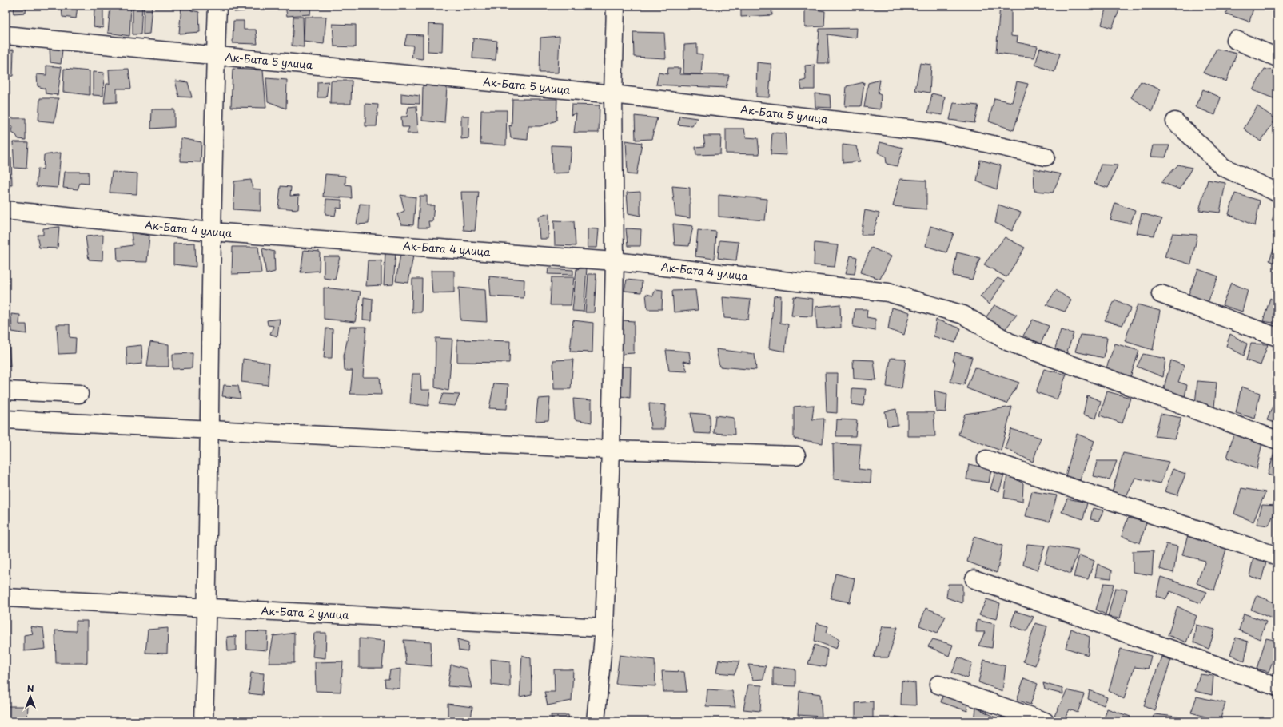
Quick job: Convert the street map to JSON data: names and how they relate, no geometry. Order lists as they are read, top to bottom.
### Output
{
  "streets": {
    "street": ["Ак-Бата 5 улица", "Ак-Бата 4 улица", "Ак-Бата 2 улица"]
  },
  "north": "top"
}
